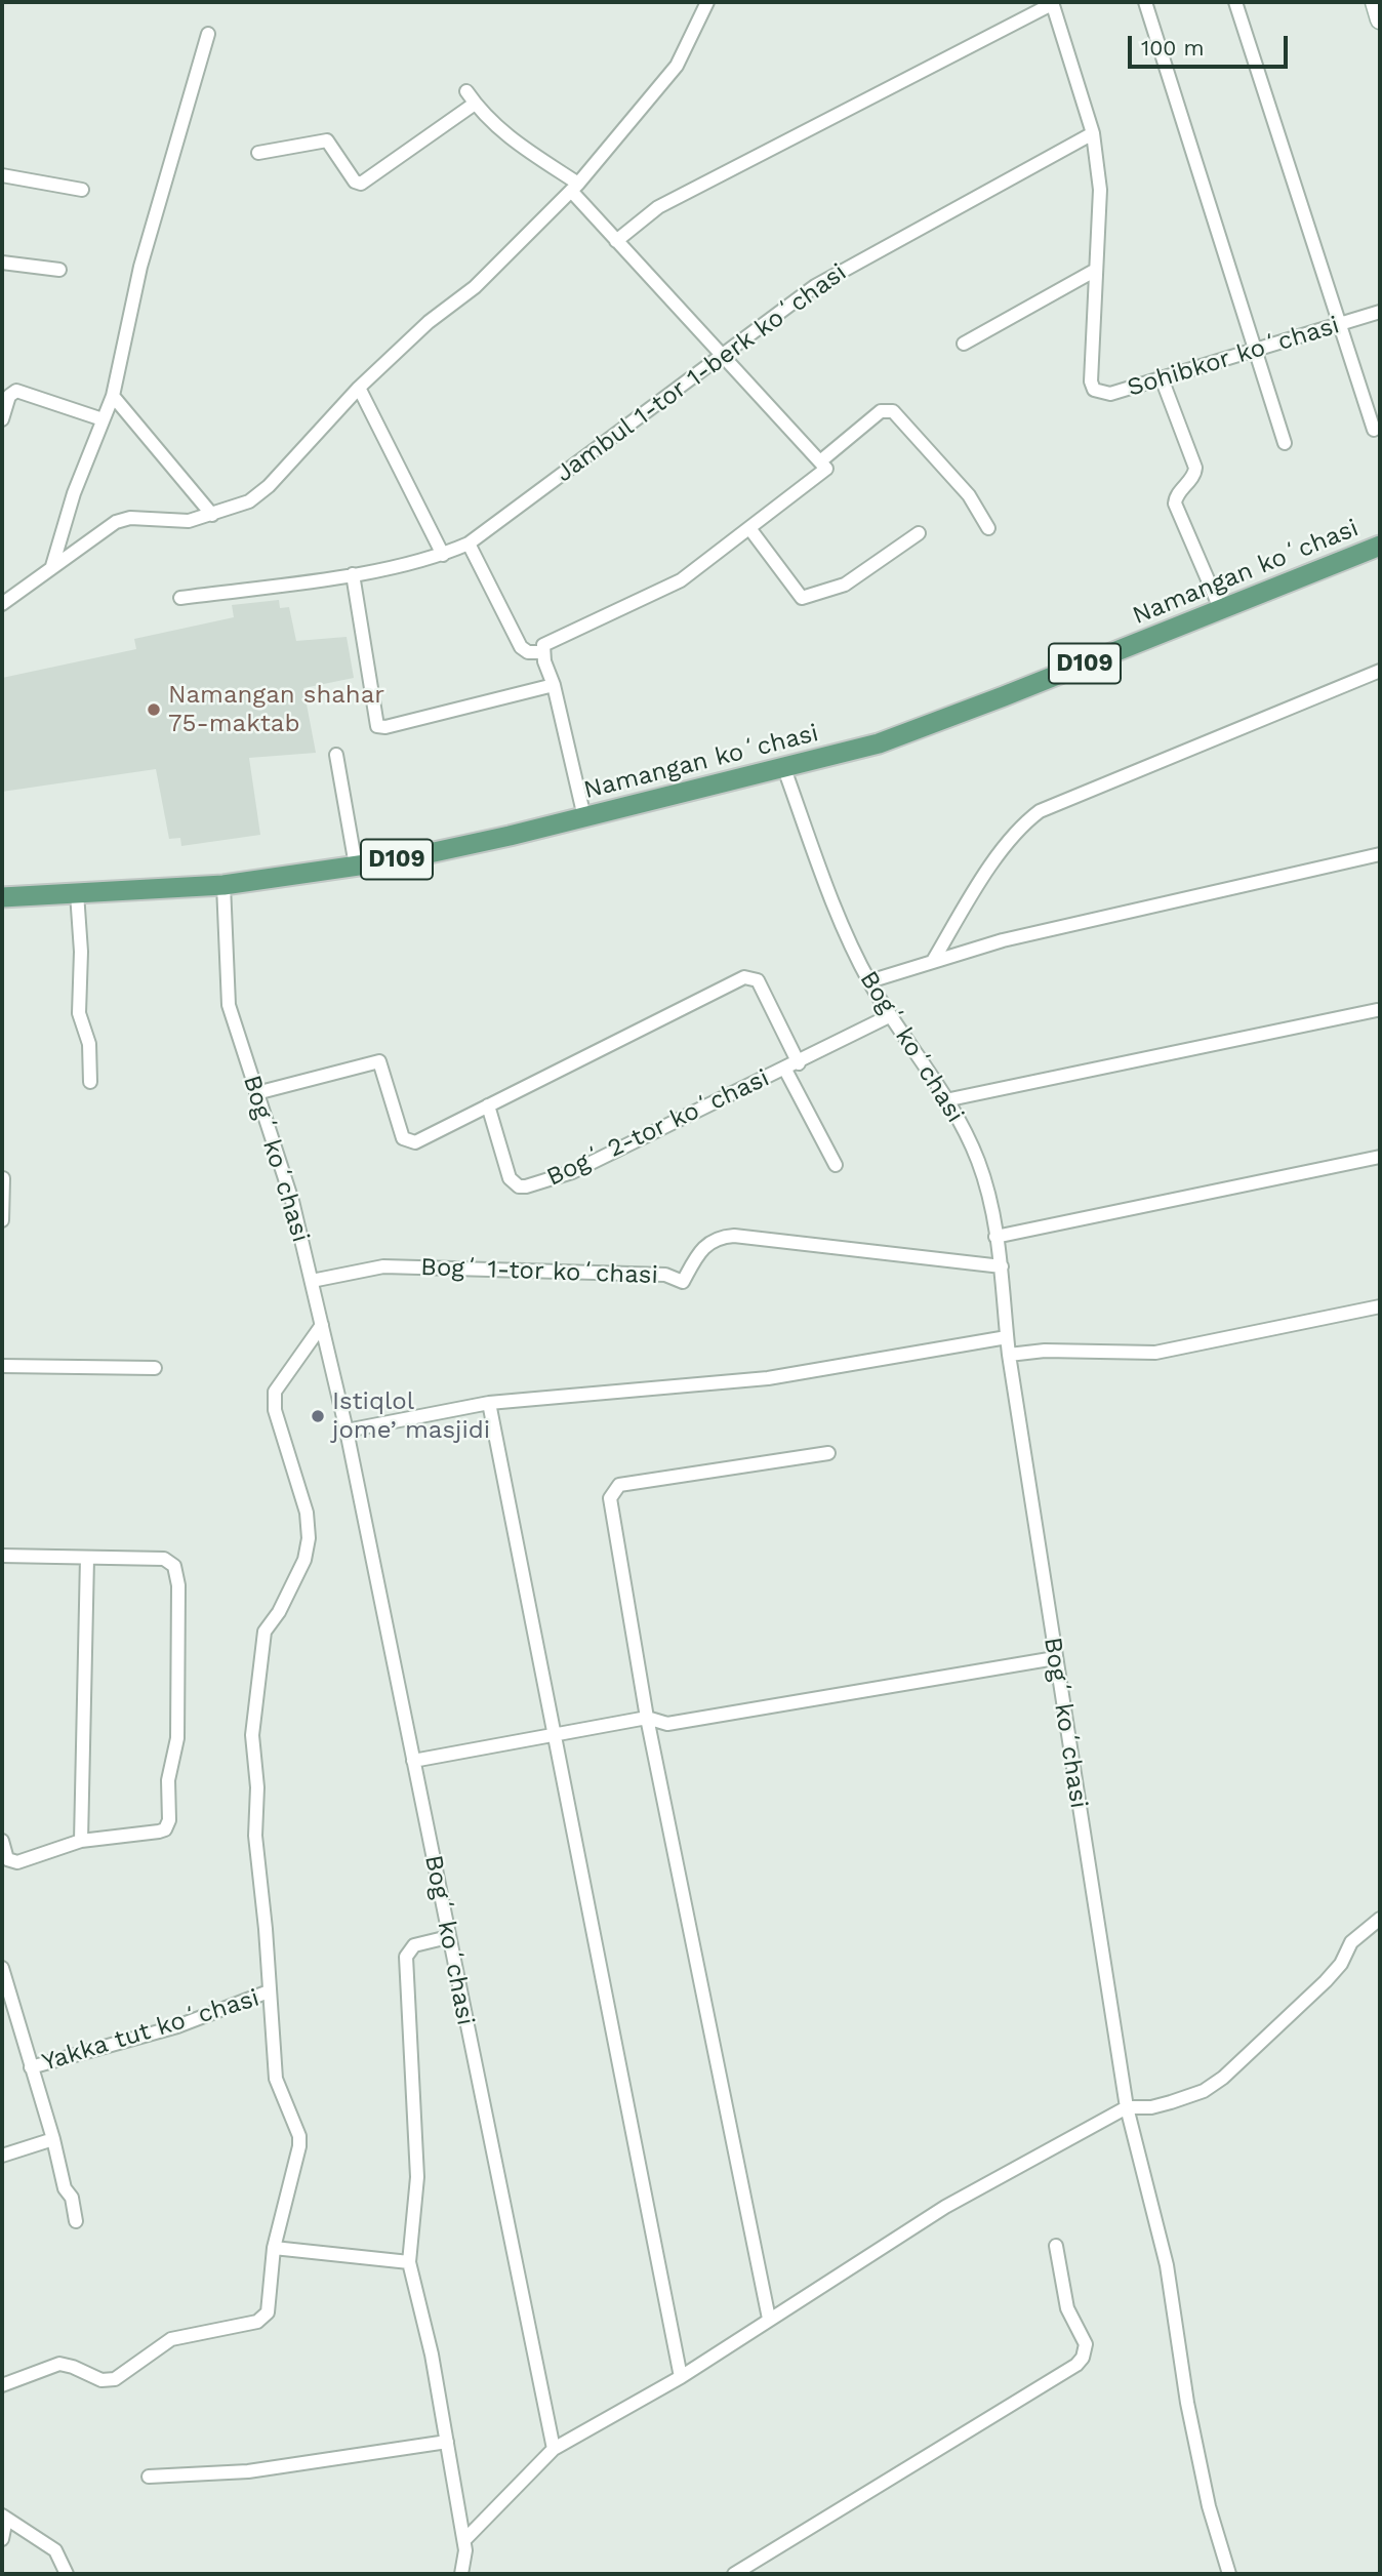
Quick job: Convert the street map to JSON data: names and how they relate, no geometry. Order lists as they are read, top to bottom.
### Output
{
  "streets": {
    "main road": ["Namangan koʻchasi", "D109"],
    "street": [
      "Sohibkor koʻchasi",
      "Jambul 1-tor 1-berk koʻchasi",
      "Bogʻ koʻchasi",
      "Bogʻ 2-tor koʻchasi",
      "Bogʻ 1-tor koʻchasi",
      "Yakka tut koʻchasi"
    ]
  },
  "crossings": [
    ["Sohibkor koʻchasi", "Jambul 1-tor 1-berk koʻchasi"],
    ["Namangan koʻchasi", "Bogʻ koʻchasi"],
    ["Bogʻ koʻchasi", "Bogʻ 2-tor koʻchasi"],
    ["Bogʻ koʻchasi", "Bogʻ 1-tor koʻchasi"]
  ],
  "places": ["Namangan shahar 75-maktab", "Istiqlol jome’ masjidi"],
  "scale_bar": "100 m"
}
